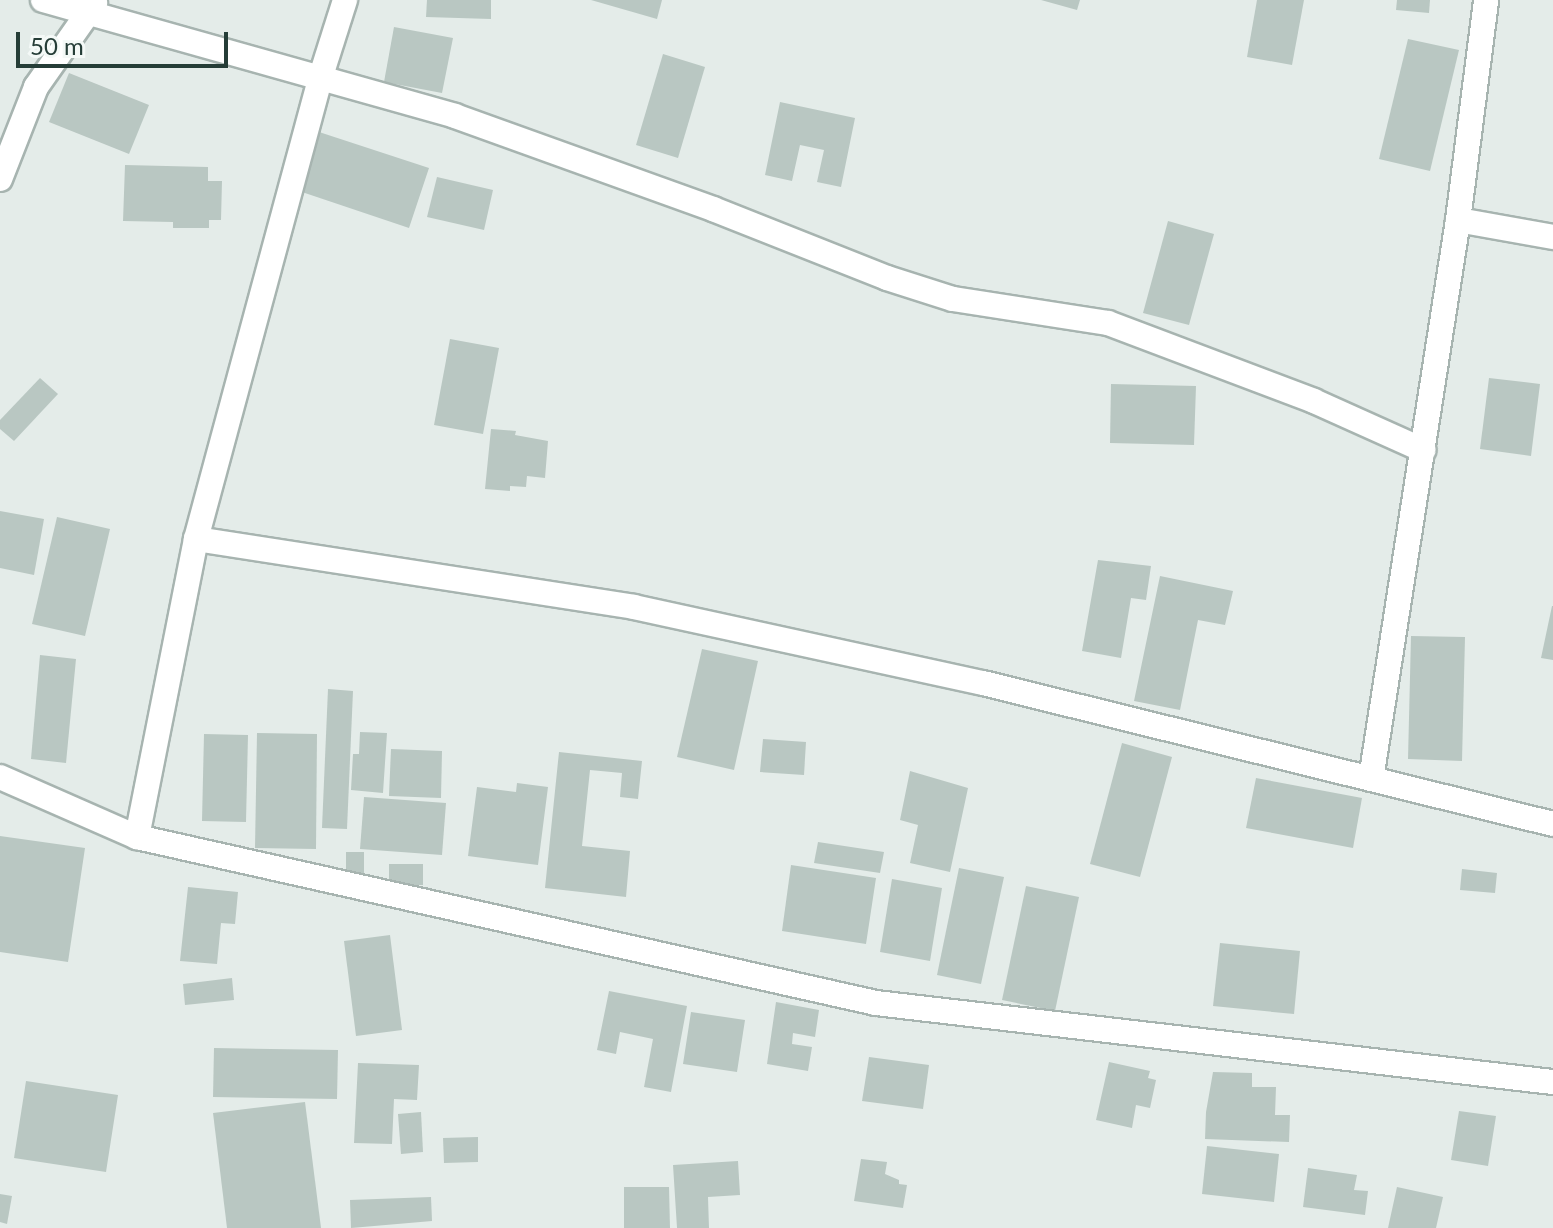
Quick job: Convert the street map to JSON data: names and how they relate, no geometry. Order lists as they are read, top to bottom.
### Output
{
  "scale_bar": "50 m"
}
